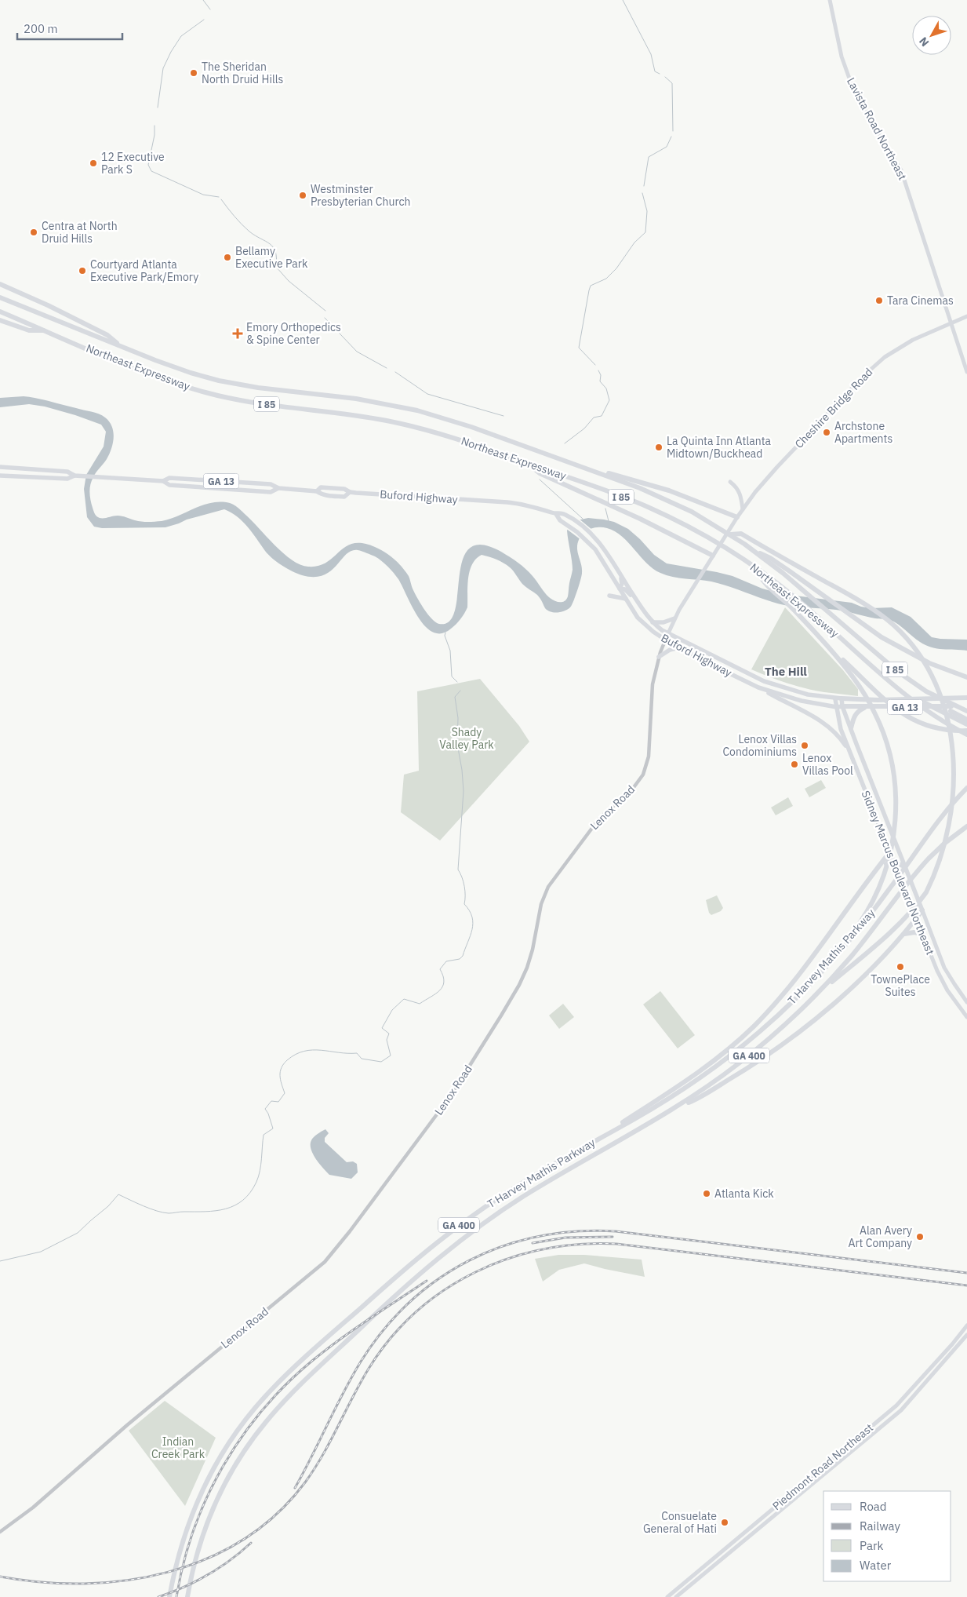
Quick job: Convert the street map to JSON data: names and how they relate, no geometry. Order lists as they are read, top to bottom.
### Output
{
  "streets": {
    "highway": [
      "Northeast Expressway",
      "I 85",
      "GA 13",
      "T Harvey Mathis Parkway",
      "GA 400"
    ],
    "main road": [
      "Lavista Road Northeast",
      "Cheshire Bridge Road",
      "Buford Highway",
      "Lenox Road",
      "Sidney Marcus Boulevard Northeast",
      "Piedmont Road Northeast"
    ]
  },
  "crossings": [
    ["Lavista Road Northeast", "Cheshire Bridge Road"],
    ["Northeast Expressway", "Cheshire Bridge Road"],
    ["Northeast Expressway", "Lenox Road"],
    ["Cheshire Bridge Road", "Lenox Road"],
    ["GA 13", "Buford Highway"],
    ["GA 13", "Sidney Marcus Boulevard Northeast"],
    ["Buford Highway", "Lenox Road"],
    ["Buford Highway", "Sidney Marcus Boulevard Northeast"]
  ],
  "districts": ["The Hill"],
  "parks": ["Shady Valley Park", "Indian Creek Park"],
  "places": {
    "other": [
      "The Sheridan North Druid Hills",
      "12 Executive Park S",
      "Westminster Presbyterian Church",
      "Centra at North Druid Hills",
      "Bellamy Executive Park",
      "Courtyard Atlanta Executive Park/Emory",
      "Tara Cinemas",
      "Archstone Apartments",
      "La Quinta Inn Atlanta Midtown/Buckhead",
      "Lenox Villas Condominiums",
      "Lenox Villas Pool",
      "TownePlace Suites",
      "Atlanta Kick",
      "Alan Avery Art Company",
      "Consuelate General of Hati"
    ],
    "health": ["Emory Orthopedics & Spine Center"]
  },
  "legend": [
    "Road",
    "Railway",
    "Park",
    "Water"
  ],
  "scale_bar": "200 m",
  "north": "bottom left"
}
